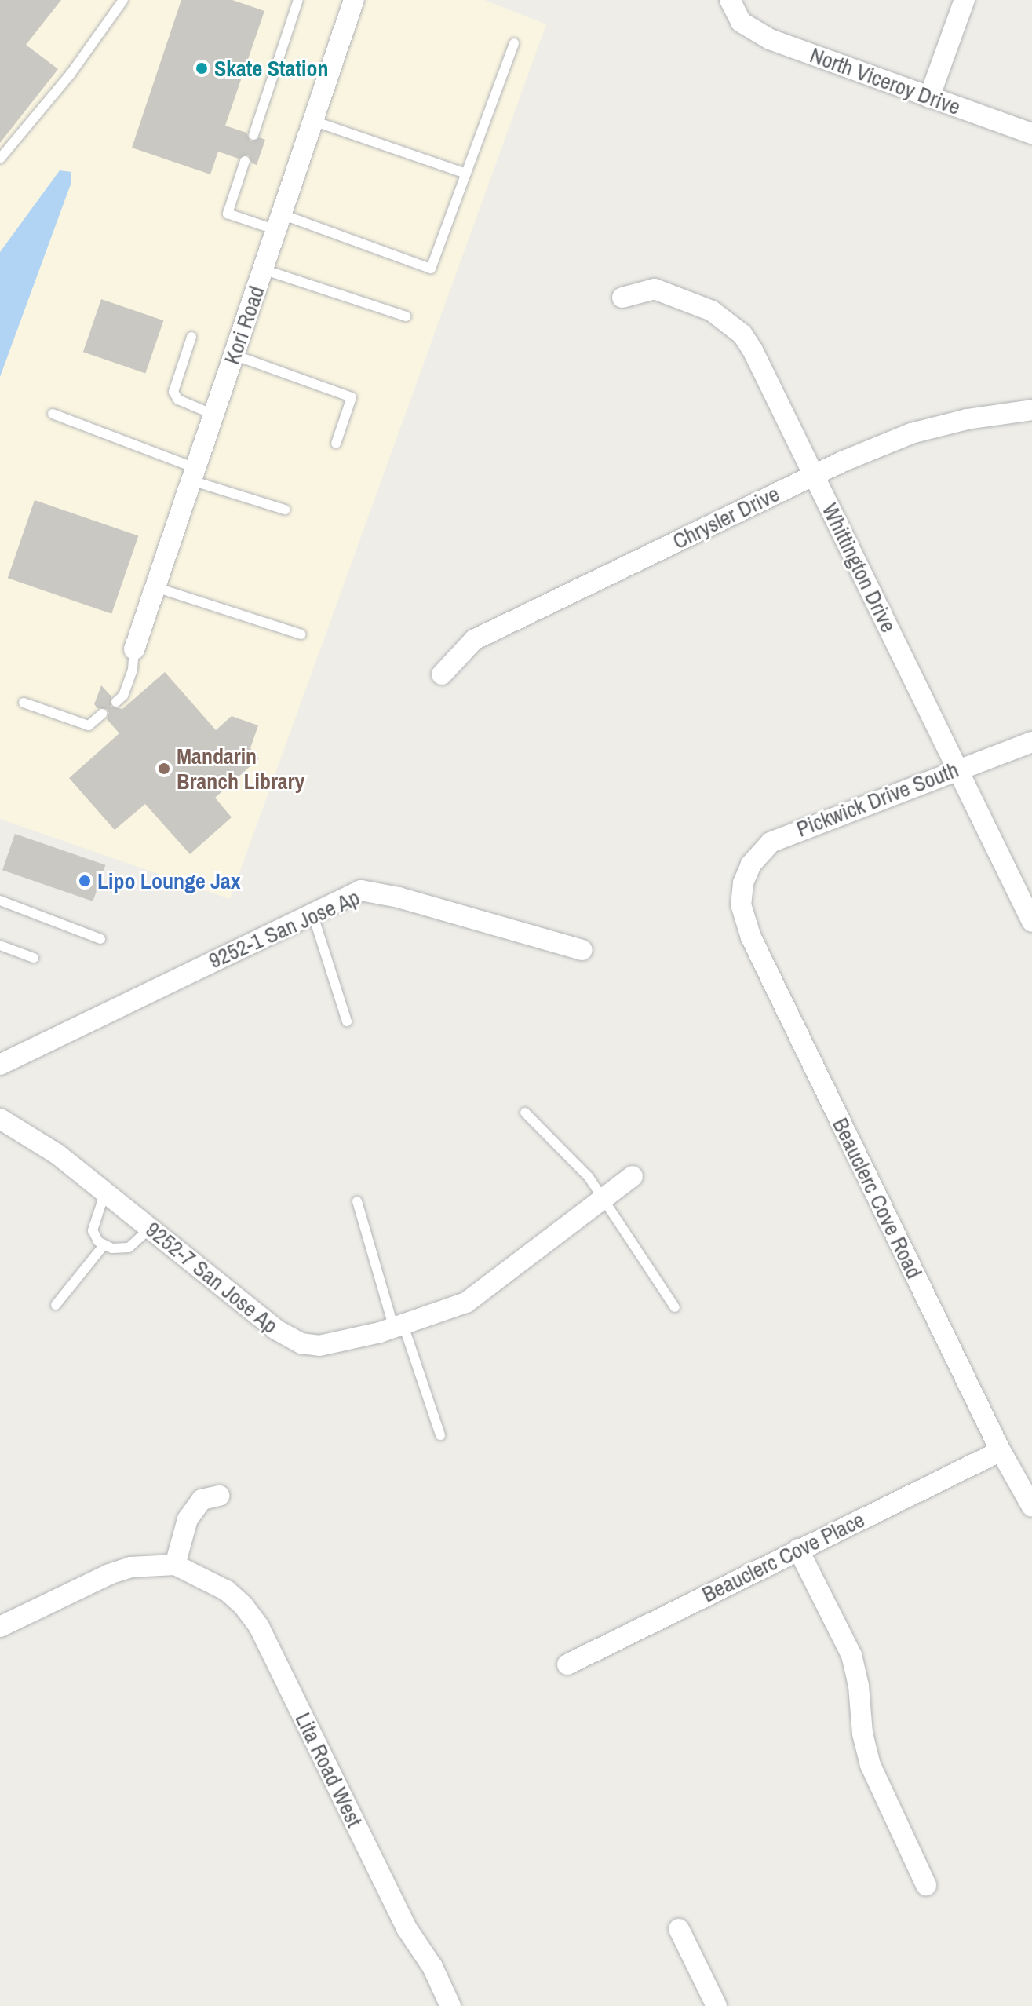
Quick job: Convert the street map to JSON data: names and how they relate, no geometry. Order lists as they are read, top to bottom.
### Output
{
  "streets": {
    "street": [
      "North Viceroy Drive",
      "Kori Road",
      "Chrysler Drive",
      "Whittington Drive",
      "Pickwick Drive South",
      "9252-1 San Jose Ap",
      "Beauclerc Cove Road",
      "9252-7 San Jose Ap",
      "Beauclerc Cove Place",
      "Lita Road West"
    ]
  },
  "crossings": [
    ["Chrysler Drive", "Whittington Drive"],
    ["Whittington Drive", "Pickwick Drive South"],
    ["Pickwick Drive South", "Beauclerc Cove Road"],
    ["Beauclerc Cove Road", "Beauclerc Cove Place"]
  ],
  "places": ["Skate Station", "Mandarin Branch Library", "Lipo Lounge Jax"]
}
